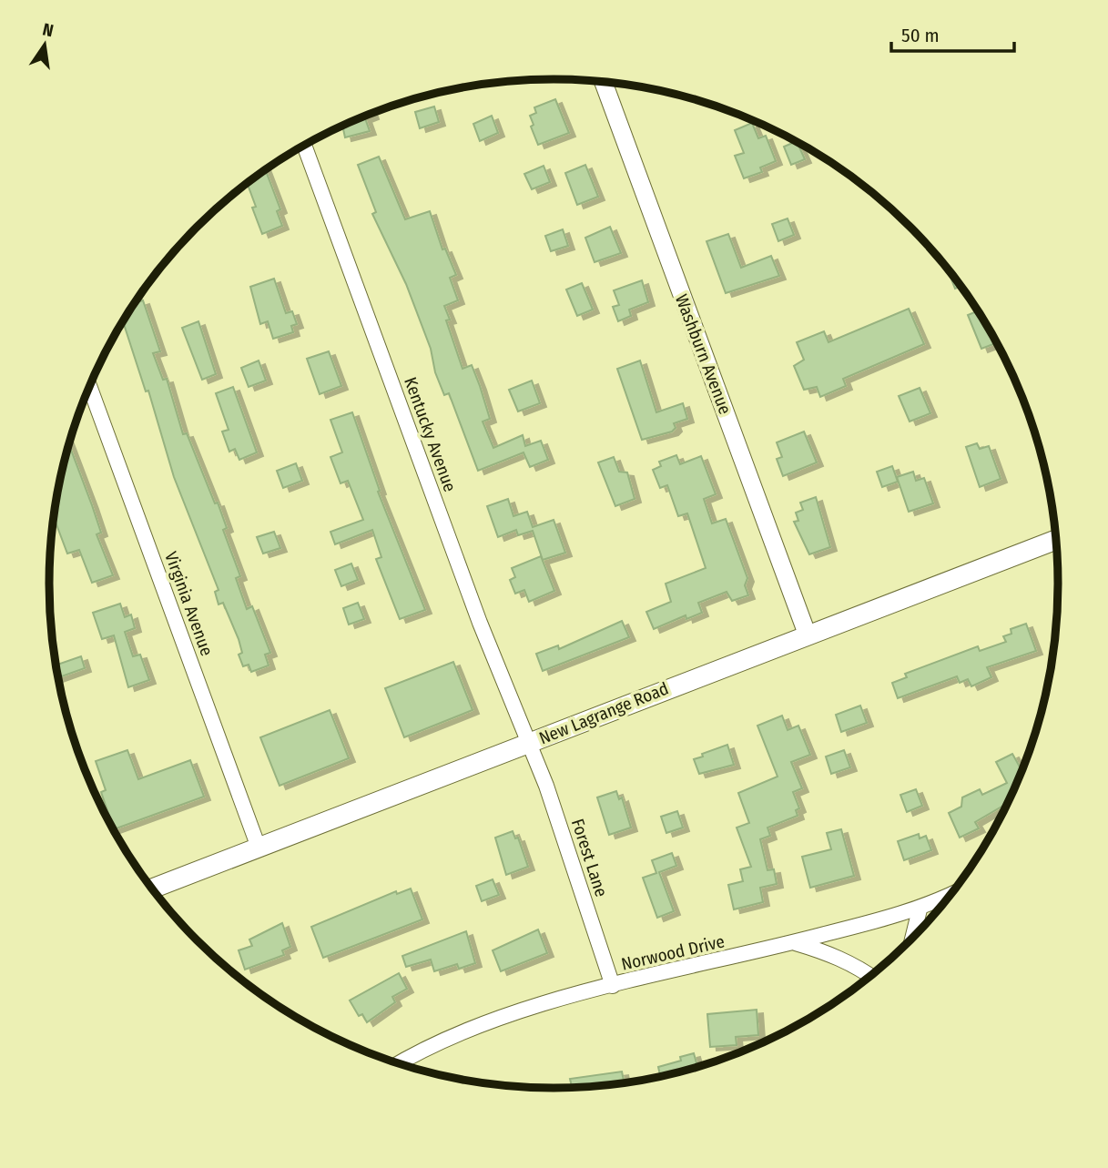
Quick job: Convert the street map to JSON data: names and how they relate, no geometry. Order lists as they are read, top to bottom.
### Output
{
  "streets": {
    "main road": ["New Lagrange Road"],
    "street": [
      "Washburn Avenue",
      "Kentucky Avenue",
      "Virginia Avenue",
      "Forest Lane",
      "Norwood Drive"
    ]
  },
  "crossings": [
    ["Washburn Avenue", "New Lagrange Road"],
    ["Kentucky Avenue", "New Lagrange Road"],
    ["Kentucky Avenue", "Forest Lane"],
    ["Virginia Avenue", "New Lagrange Road"],
    ["New Lagrange Road", "Forest Lane"],
    ["Forest Lane", "Norwood Drive"]
  ],
  "scale_bar": "50 m",
  "north": "top"
}
